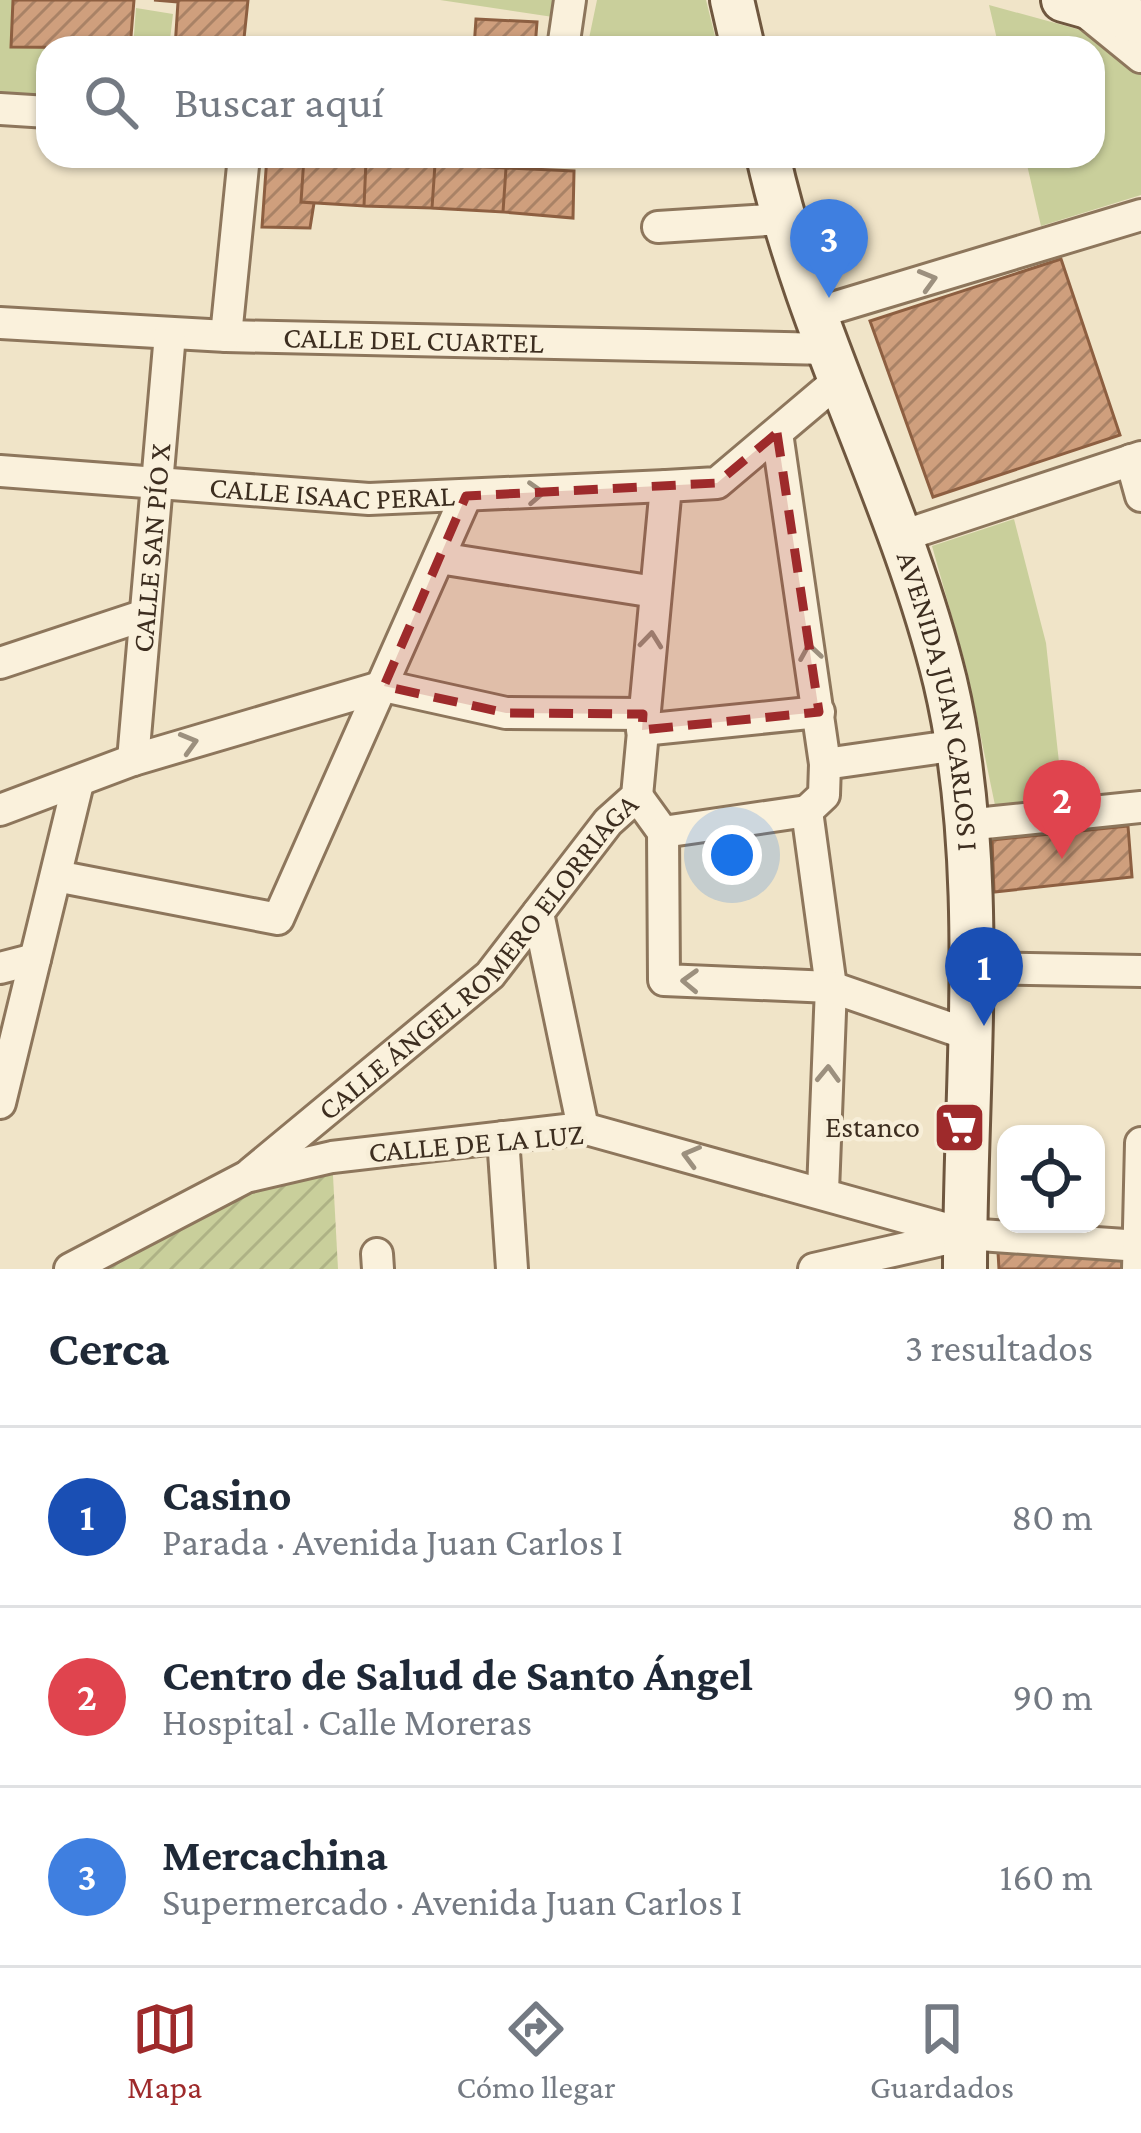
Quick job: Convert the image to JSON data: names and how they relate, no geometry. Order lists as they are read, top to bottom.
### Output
{
  "streets": {
    "main road": ["AVENIDA JUAN CARLOS I"],
    "street": [
      "CALLE DEL CUARTEL",
      "CALLE ISAAC PERAL",
      "CALLE SAN PÍO X",
      "CALLE ÁNGEL ROMERO ELORRIAGA",
      "CALLE DE LA LUZ"
    ]
  },
  "crossings": [
    ["CALLE DEL CUARTEL", "CALLE SAN PÍO X"],
    ["CALLE DEL CUARTEL", "AVENIDA JUAN CARLOS I"],
    ["CALLE ISAAC PERAL", "CALLE SAN PÍO X"],
    ["CALLE ISAAC PERAL", "CALLE ÁNGEL ROMERO ELORRIAGA"],
    ["AVENIDA JUAN CARLOS I", "CALLE DE LA LUZ"],
    ["CALLE ÁNGEL ROMERO ELORRIAGA", "CALLE DE LA LUZ"]
  ],
  "places": {
    "supermarket": ["Estanco"]
  },
  "page": {
    "search": "Buscar aquí",
    "pins": ["3", "2", "1"],
    "heading": ["Cerca", "3 resultados"],
    "list": [
      {
        "mark": "1",
        "name": "Casino",
        "note": "Parada · Avenida Juan Carlos I",
        "value": "80 m"
      },
      {
        "mark": "2",
        "name": "Centro de Salud de Santo Ángel",
        "note": "Hospital · Calle Moreras",
        "value": "90 m"
      },
      {
        "mark": "3",
        "name": "Mercachina",
        "note": "Supermercado · Avenida Juan Carlos I",
        "value": "160 m"
      }
    ],
    "nav": ["Mapa", "Cómo llegar", "Guardados"]
  }
}
